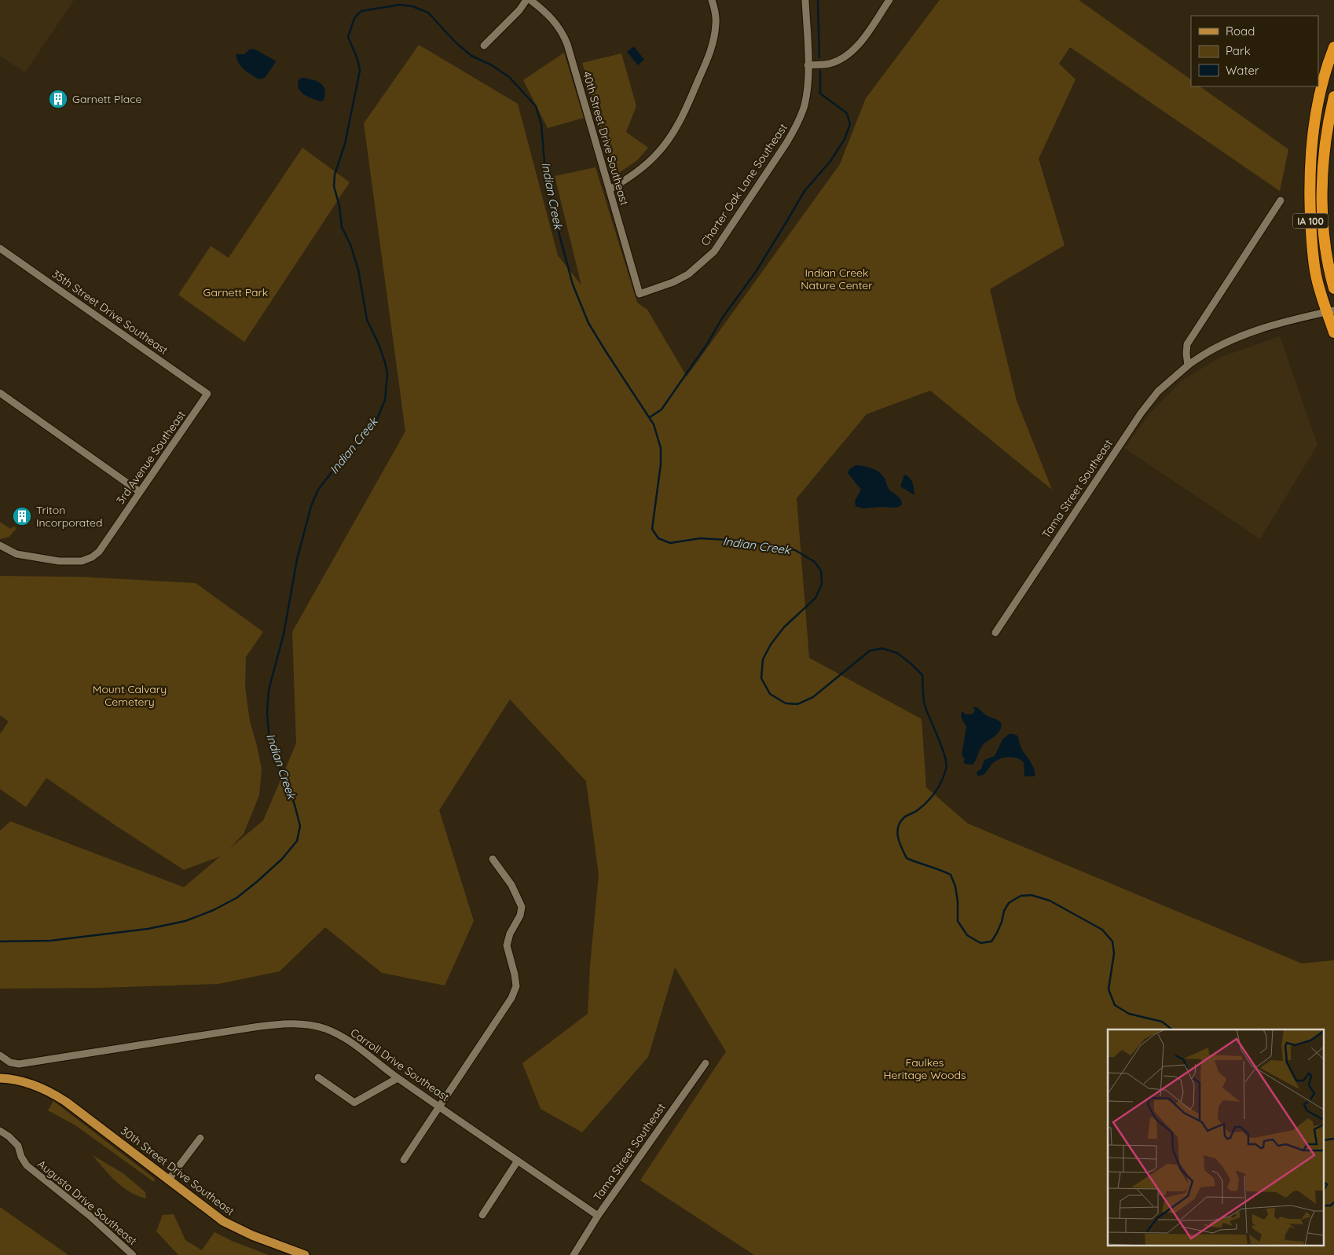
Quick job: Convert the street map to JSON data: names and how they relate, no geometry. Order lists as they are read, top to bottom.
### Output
{
  "streets": {
    "highway": ["IA 100"],
    "main road": ["30th Street Drive Southeast"],
    "street": [
      "40th Street Drive Southeast",
      "Charter Oak Lane Southeast",
      "35th Street Drive Southeast",
      "3rd Avenue Southeast",
      "Tama Street Southeast",
      "Carroll Drive Southeast",
      "Augusta Drive Southeast"
    ]
  },
  "crossings": [
    ["40th Street Drive Southeast", "Charter Oak Lane Southeast"],
    ["IA 100", "Tama Street Southeast"],
    ["35th Street Drive Southeast", "3rd Avenue Southeast"],
    ["Tama Street Southeast", "Carroll Drive Southeast"]
  ],
  "water": ["Indian Creek"],
  "parks": [
    "Indian Creek Nature Center",
    "Garnett Park",
    "Mount Calvary Cemetery",
    "Faulkes Heritage Woods"
  ],
  "places": {
    "building": ["Garnett Place", "Triton Incorporated"]
  },
  "legend": ["Road", "Park", "Water"]
}
